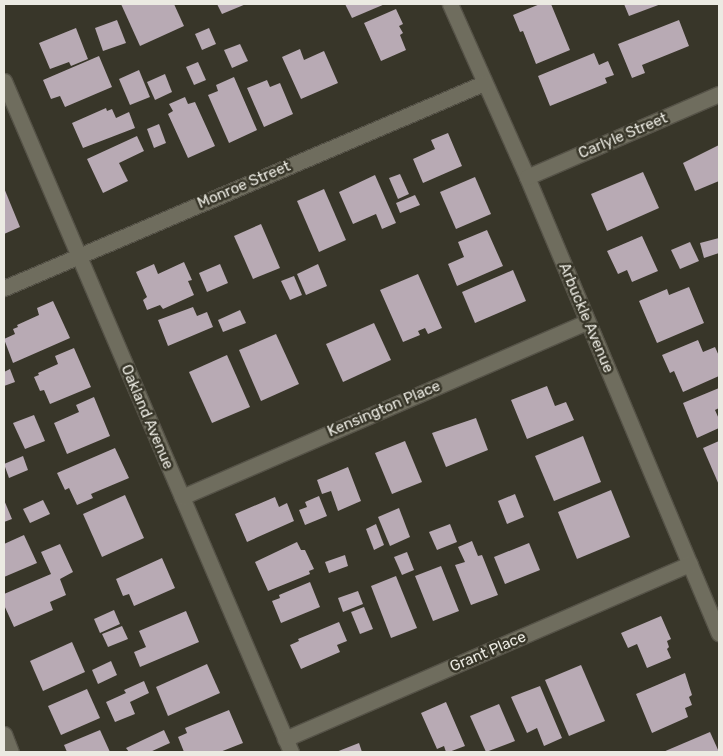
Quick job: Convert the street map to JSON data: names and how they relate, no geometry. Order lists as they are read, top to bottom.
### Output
{
  "streets": {
    "street": [
      "Carlyle Street",
      "Monroe Street",
      "Arbuckle Avenue",
      "Kensington Place",
      "Oakland Avenue",
      "Grant Place"
    ]
  },
  "crossings": [
    ["Carlyle Street", "Arbuckle Avenue"],
    ["Monroe Street", "Arbuckle Avenue"],
    ["Monroe Street", "Oakland Avenue"],
    ["Arbuckle Avenue", "Kensington Place"],
    ["Arbuckle Avenue", "Grant Place"],
    ["Kensington Place", "Oakland Avenue"],
    ["Oakland Avenue", "Grant Place"]
  ]
}
